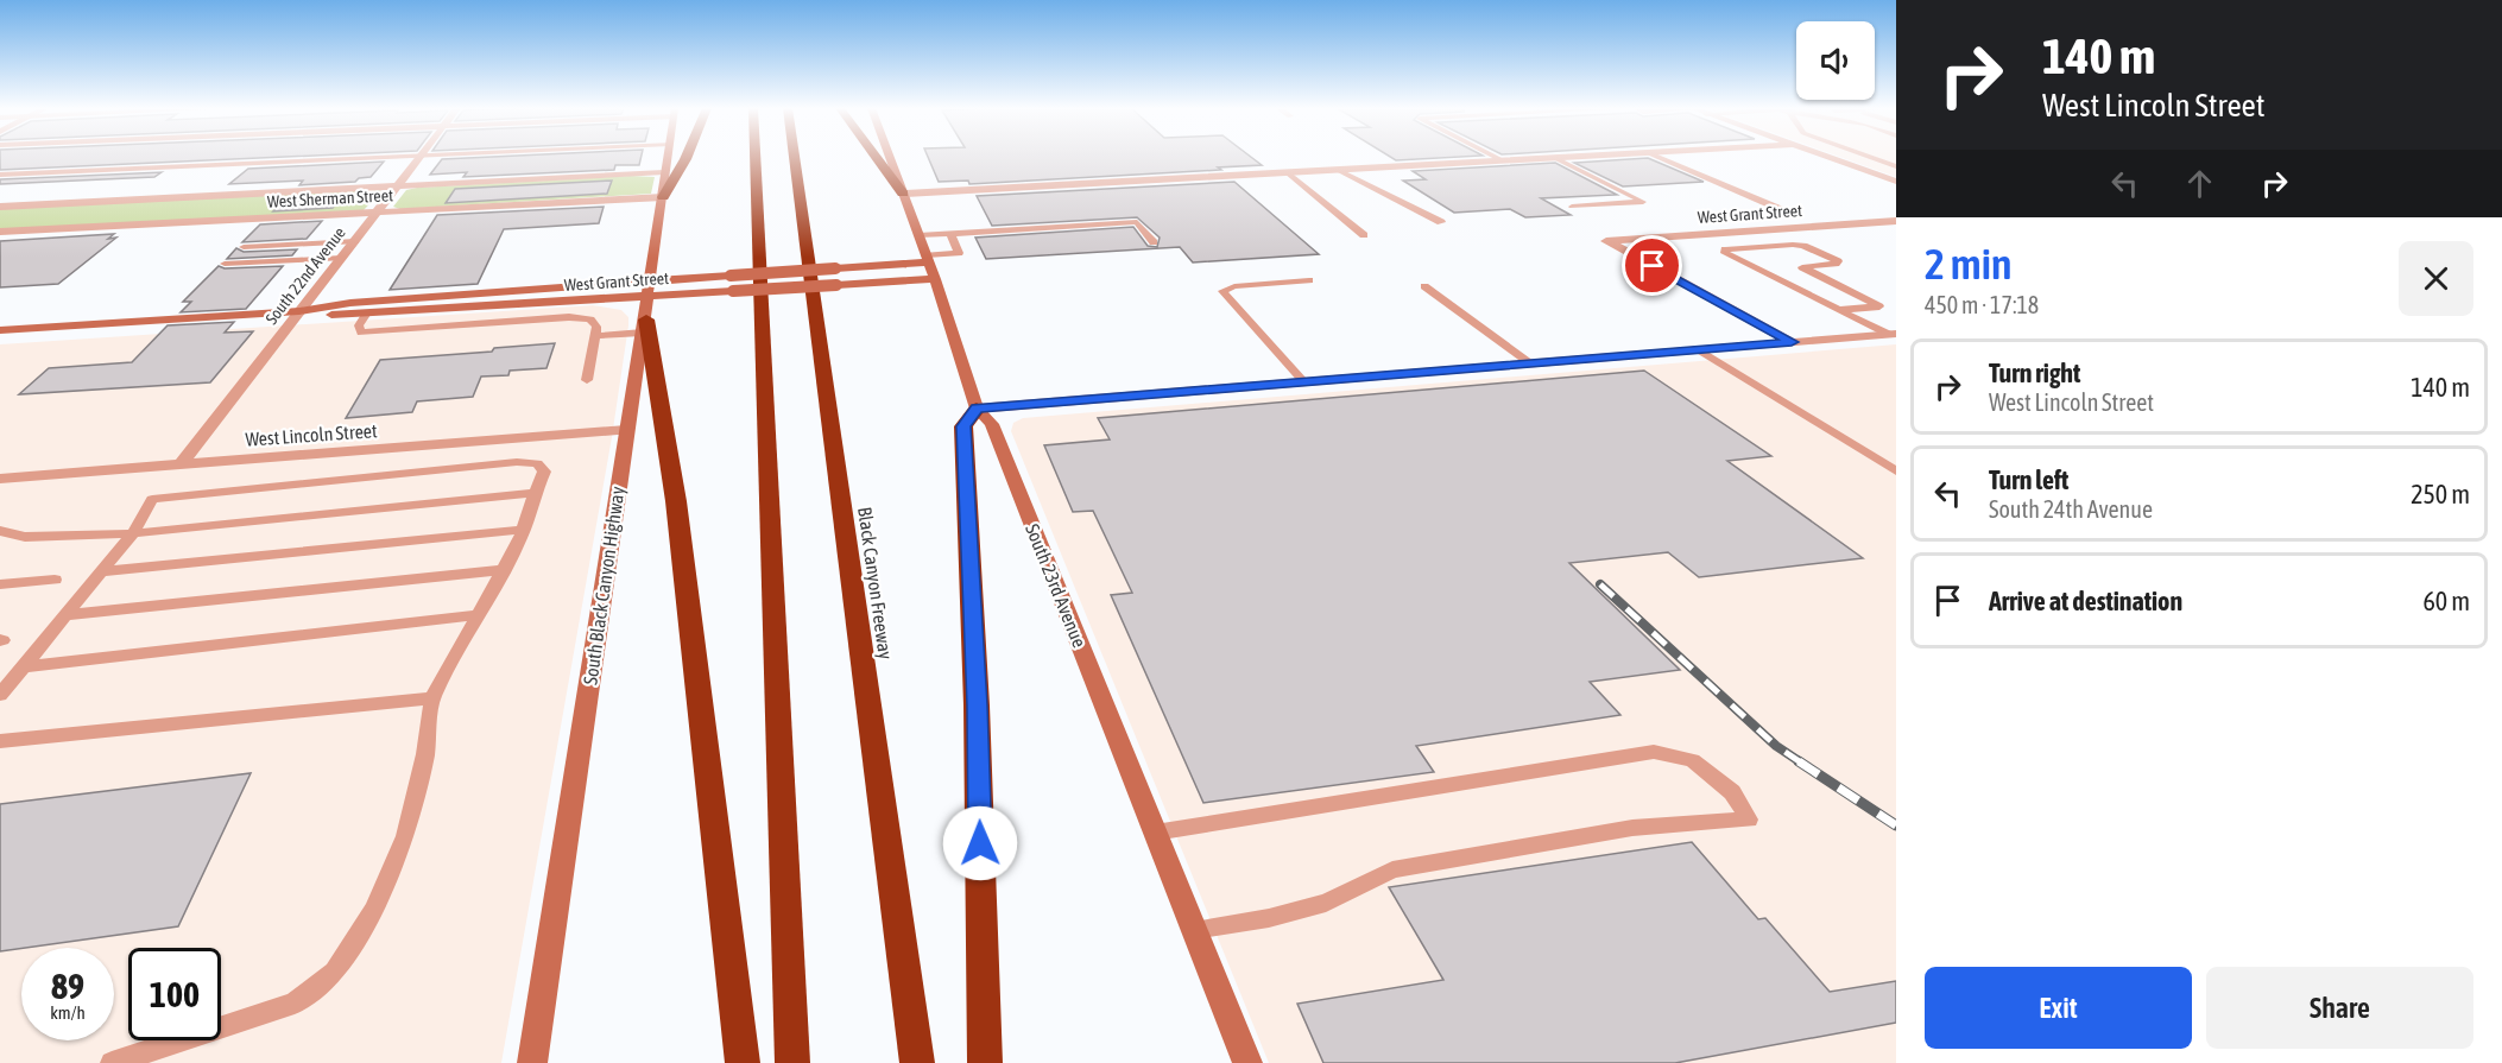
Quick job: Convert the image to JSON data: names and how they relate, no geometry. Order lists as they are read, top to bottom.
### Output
{
  "streets": {
    "highway": ["Black Canyon Freeway"],
    "main road": ["West Grant Street", "South Black Canyon Highway", "South 23rd Avenue"],
    "street": ["West Sherman Street", "South 22nd Avenue", "West Lincoln Street"]
  },
  "crossings": [
    ["West Sherman Street", "South 22nd Avenue"],
    ["West Sherman Street", "South Black Canyon Highway"],
    ["West Grant Street", "South 22nd Avenue"],
    ["West Grant Street", "South Black Canyon Highway"],
    ["West Grant Street", "South 23rd Avenue"],
    ["South 22nd Avenue", "West Lincoln Street"],
    ["West Lincoln Street", "South Black Canyon Highway"]
  ],
  "page": {
    "turn": ["140 m", "West Lincoln Street"],
    "heading": ["2 min", "450 m · 17:18"],
    "list": [
      {
        "name": "Turn right",
        "note": "West Lincoln Street",
        "value": "140 m"
      },
      {
        "name": "Turn left",
        "note": "South 24th Avenue",
        "value": "250 m"
      },
      {
        "name": "Arrive at destination",
        "value": "60 m"
      }
    ],
    "speed": "89 km/h",
    "limit": "100",
    "buttons": ["Exit", "Share"]
  }
}
